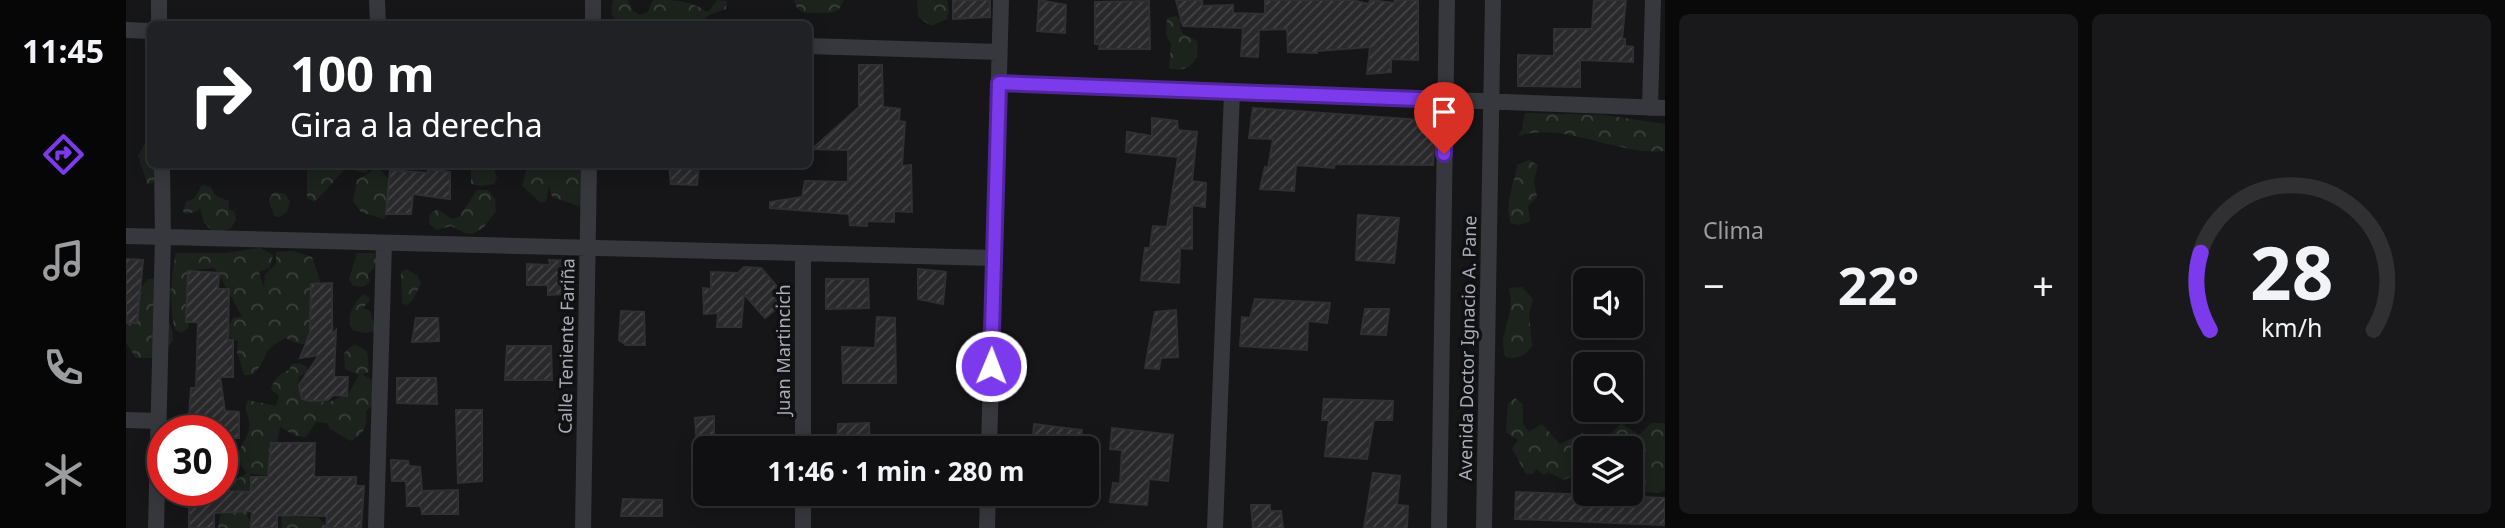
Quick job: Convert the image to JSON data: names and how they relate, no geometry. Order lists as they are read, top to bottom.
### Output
{
  "streets": {
    "street": ["Calle Teniente Fariña", "Avenida Doctor Ignacio A. Pane", "Juan Martincich"]
  },
  "page": {
    "tabs": "11:45",
    "tile": "Clima",
    "turn": ["100 m", "Gira a la derecha"],
    "heat": ["−", "22°", "+"],
    "limit": "30",
    "trip": "11:46 · 1 min · 280 m",
    "gauge": ["28", "km/h"]
  }
}
